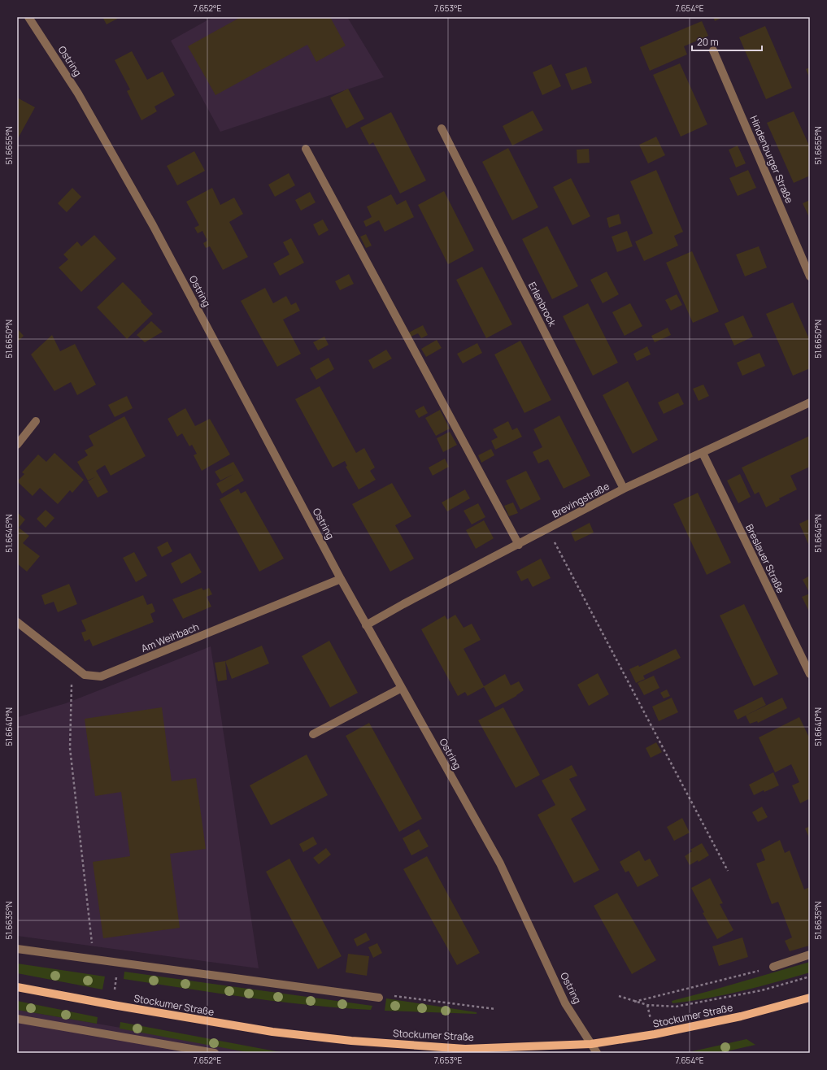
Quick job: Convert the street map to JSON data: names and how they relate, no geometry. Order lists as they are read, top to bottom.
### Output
{
  "streets": {
    "main road": ["Stockumer Straße"],
    "street": [
      "Ostring",
      "Hindenburger Straße",
      "Erlenbrock",
      "Brevingstraße",
      "Breslauer Straße",
      "Am Weihbach"
    ]
  },
  "crossings": [
    ["Ostring", "Brevingstraße"],
    ["Ostring", "Am Weihbach"],
    ["Ostring", "Stockumer Straße"],
    ["Erlenbrock", "Brevingstraße"],
    ["Brevingstraße", "Breslauer Straße"]
  ],
  "scale_bar": "20 m",
  "coordinates": [
    "7.652°E",
    "7.653°E",
    "7.654°E",
    "51.6655°N",
    "51.6650°N",
    "51.6645°N",
    "51.6640°N",
    "51.6635°N"
  ]
}
